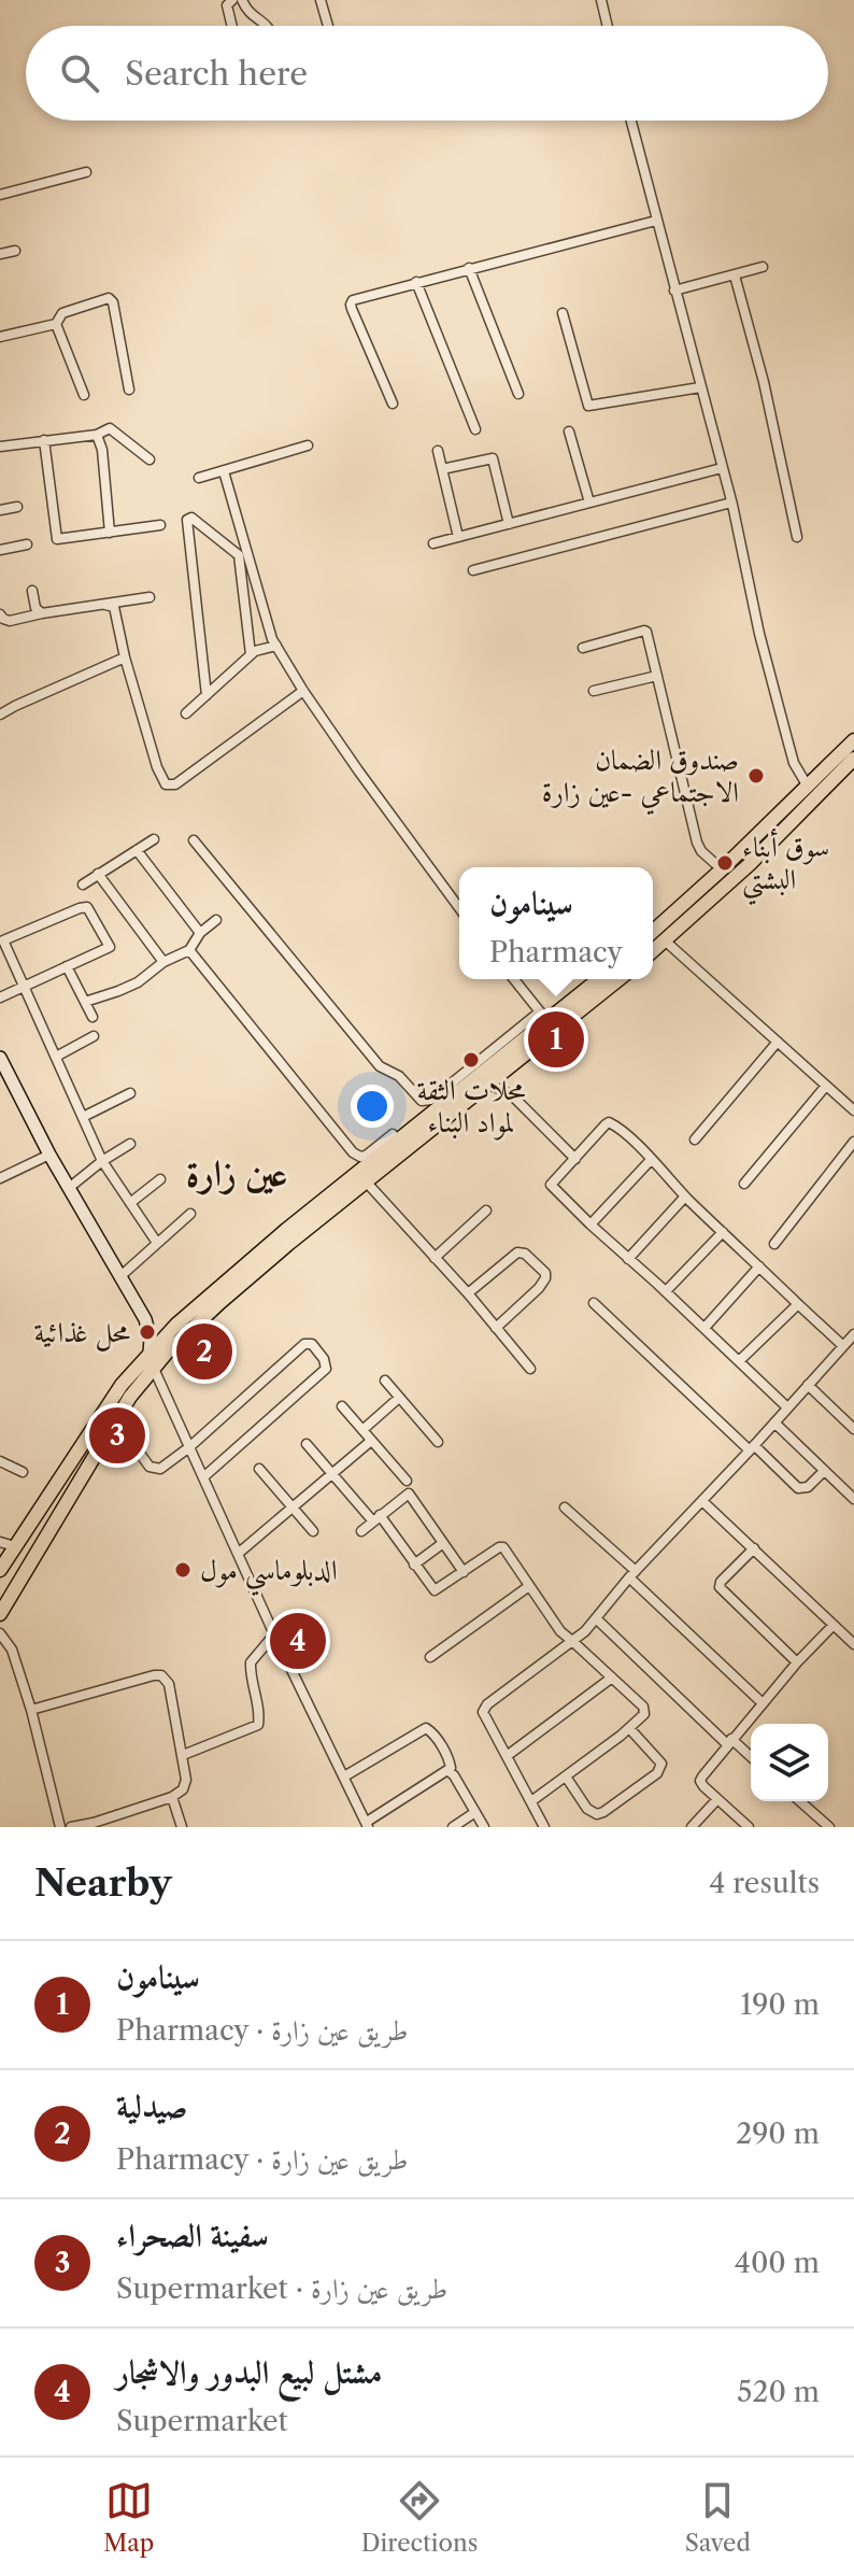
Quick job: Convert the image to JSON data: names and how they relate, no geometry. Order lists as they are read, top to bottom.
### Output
{
  "districts": ["عين زارة"],
  "places": [
    "صندوق الضمان الاجتماعي -عين زارة",
    "سوق أبناء البشتي",
    "محلات الثقة لمواد البناء",
    "محل غذائية",
    "الدبلوماسي مول"
  ],
  "page": {
    "search": "Search here",
    "popup": ["سينامون", "Pharmacy"],
    "pins": [
      "1",
      "2",
      "3",
      "4"
    ],
    "heading": ["Nearby", "4 results"],
    "list": [
      {
        "mark": "1",
        "name": "سينامون",
        "note": "Pharmacy · طريق عين زارة",
        "value": "190 m"
      },
      {
        "mark": "2",
        "name": "صيدلية",
        "note": "Pharmacy · طريق عين زارة",
        "value": "290 m"
      },
      {
        "mark": "3",
        "name": "سفينة الصحراء",
        "note": "Supermarket · طريق عين زارة",
        "value": "400 m"
      },
      {
        "mark": "4",
        "name": "مشتل لبيع البدور والاشجار",
        "note": "Supermarket",
        "value": "520 m"
      }
    ],
    "nav": ["Map", "Directions", "Saved"]
  }
}
